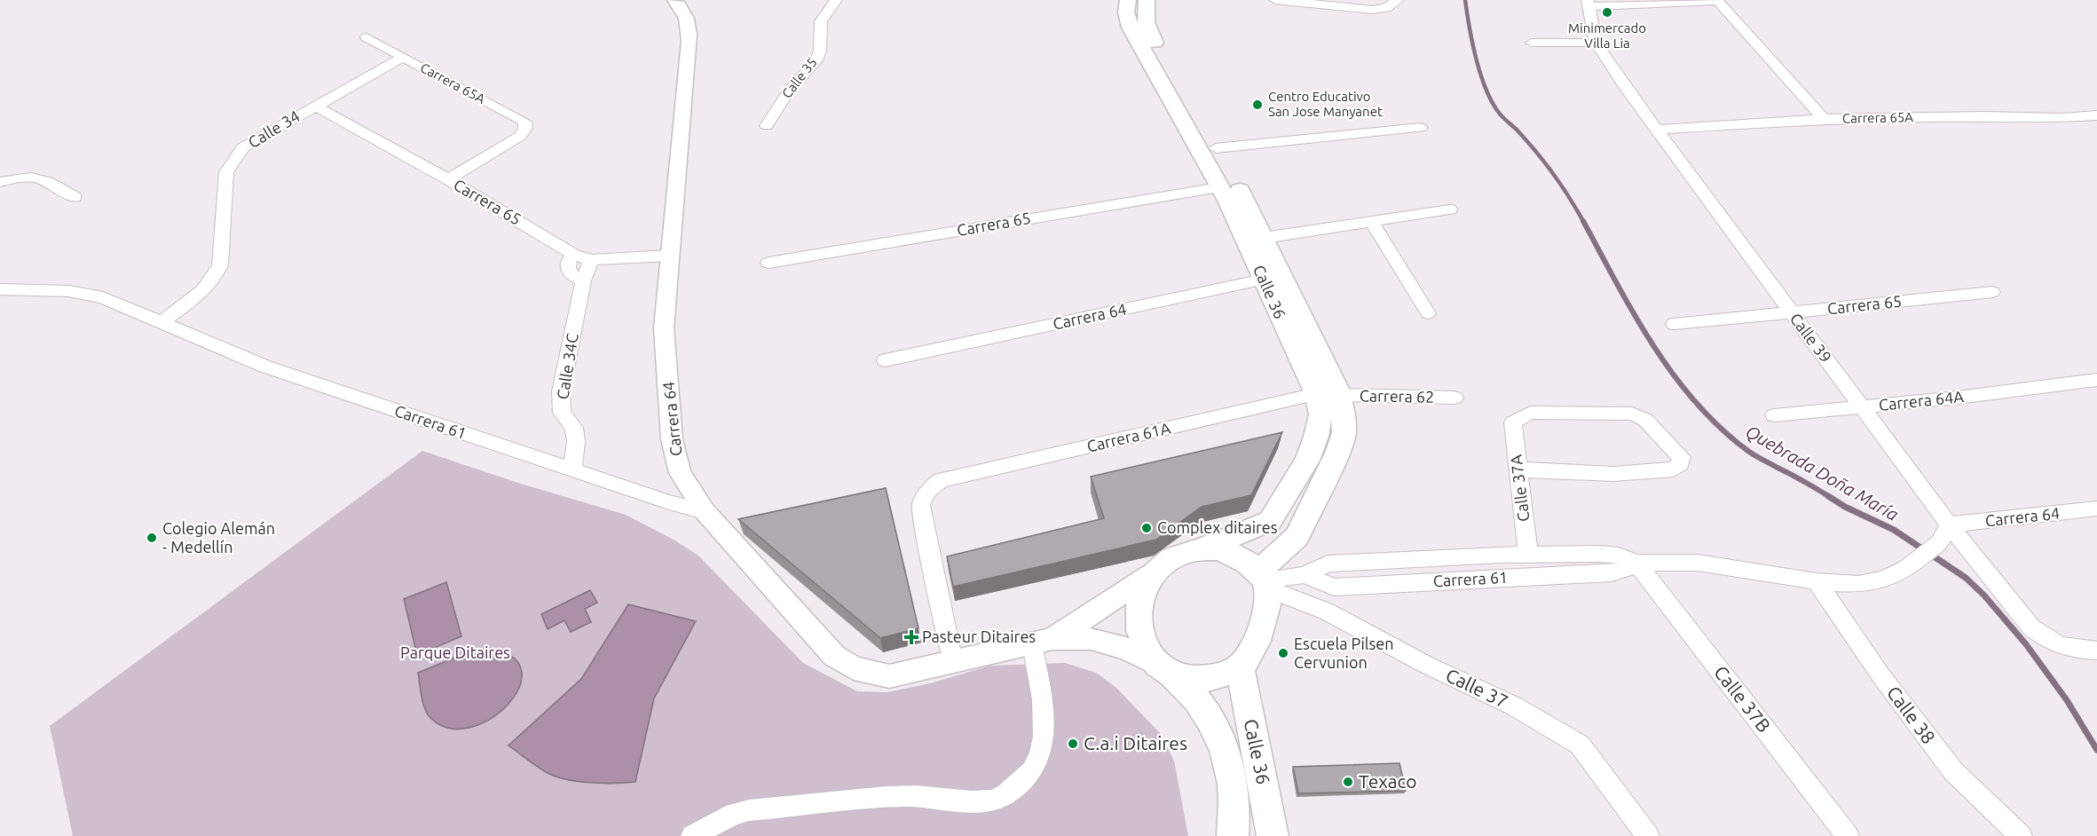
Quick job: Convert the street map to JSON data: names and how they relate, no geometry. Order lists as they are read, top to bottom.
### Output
{
  "streets": {
    "main road": ["Calle 36"],
    "street": [
      "Calle 35",
      "Carrera 65A",
      "Calle 34",
      "Carrera 65",
      "Carrera 64",
      "Calle 39",
      "Calle 34C",
      "Carrera 62",
      "Carrera 64A",
      "Carrera 61",
      "Carrera 61A",
      "Calle 37A",
      "Calle 37",
      "Calle 37B",
      "Calle 38"
    ]
  },
  "crossings": [
    ["Carrera 65A", "Calle 34"],
    ["Carrera 65A", "Carrera 65"],
    ["Carrera 65A", "Calle 39"],
    ["Calle 34", "Carrera 65"],
    ["Calle 34", "Carrera 61"],
    ["Carrera 65", "Calle 36"],
    ["Carrera 65", "Carrera 64"],
    ["Carrera 65", "Calle 39"],
    ["Carrera 65", "Calle 34C"],
    ["Calle 36", "Carrera 64"],
    ["Calle 36", "Carrera 62"],
    ["Calle 36", "Carrera 61"],
    ["Calle 36", "Carrera 61A"],
    ["Calle 36", "Calle 37"],
    ["Carrera 64", "Calle 39"],
    ["Carrera 64", "Carrera 61"],
    ["Carrera 64", "Carrera 61A"],
    ["Carrera 64", "Calle 37"],
    ["Calle 39", "Carrera 64A"],
    ["Calle 39", "Carrera 61"],
    ["Calle 34C", "Carrera 61"],
    ["Carrera 61", "Calle 37A"],
    ["Carrera 61", "Calle 37"],
    ["Carrera 61", "Calle 37B"],
    ["Carrera 61", "Calle 38"]
  ],
  "water": ["Quebrada Doña María"],
  "parks": ["Parque Ditaires"],
  "places": {
    "other": [
      "Minimercado Villa Lia",
      "Centro Educativo San Jose Manyanet",
      "Complex ditaires",
      "Colegio Alemán - Medellín",
      "Escuela Pilsen Cervunion",
      "C.a.i Ditaires",
      "Texaco"
    ],
    "health": ["Pasteur Ditaires"]
  }
}
